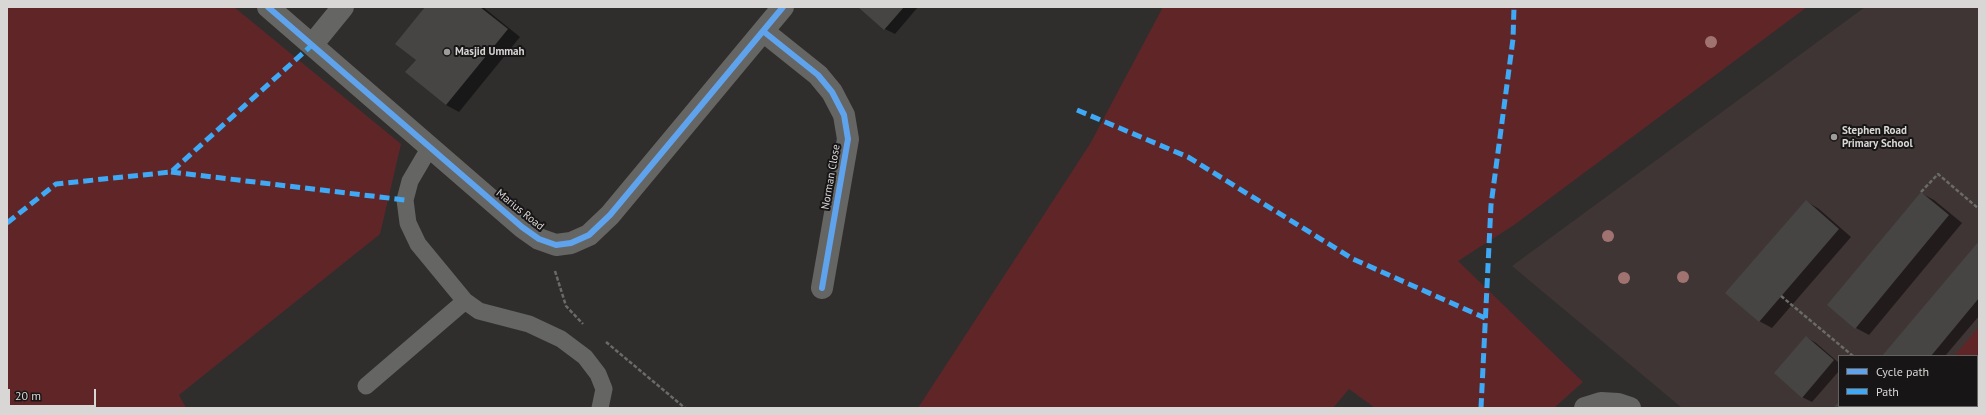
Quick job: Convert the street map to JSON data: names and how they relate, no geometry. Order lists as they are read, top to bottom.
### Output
{
  "streets": {
    "street": ["Norman Close", "Marius Road"]
  },
  "places": ["Masjid Ummah", "Stephen Road Primary School"],
  "legend": ["Cycle path", "Path"],
  "scale_bar": "20 m"
}
